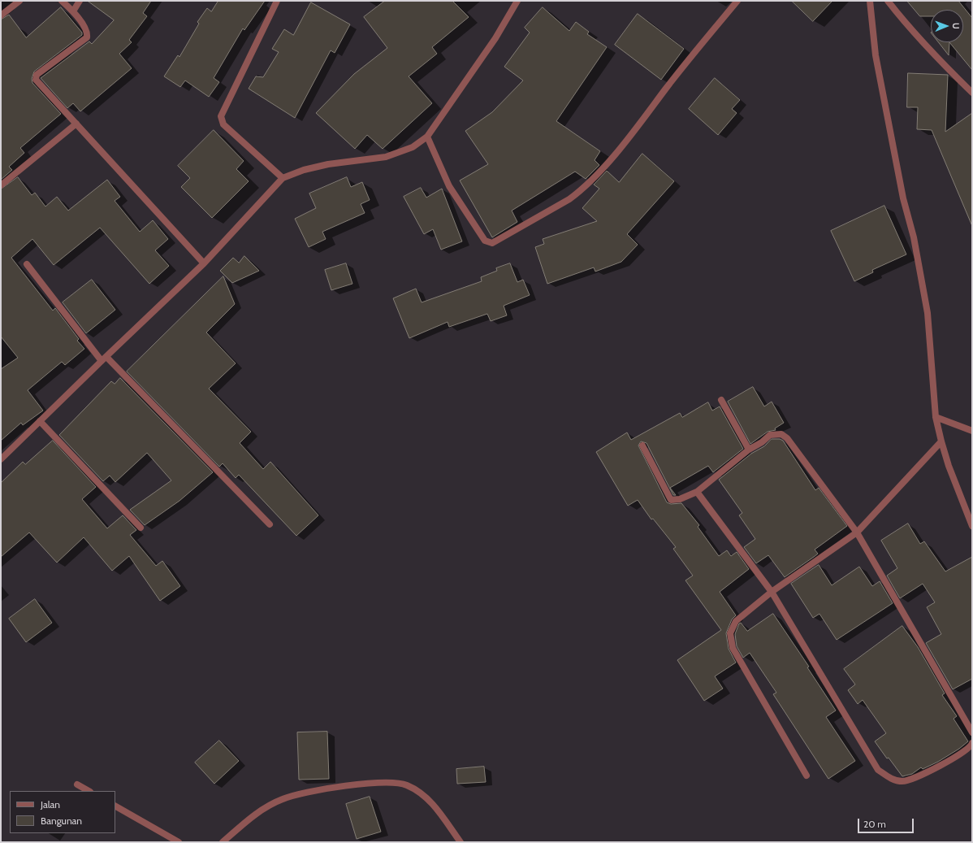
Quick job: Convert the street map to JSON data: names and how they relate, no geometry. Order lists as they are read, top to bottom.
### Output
{
  "legend": ["Jalan", "Bangunan"],
  "scale_bar": "20 m",
  "north": "right"
}
